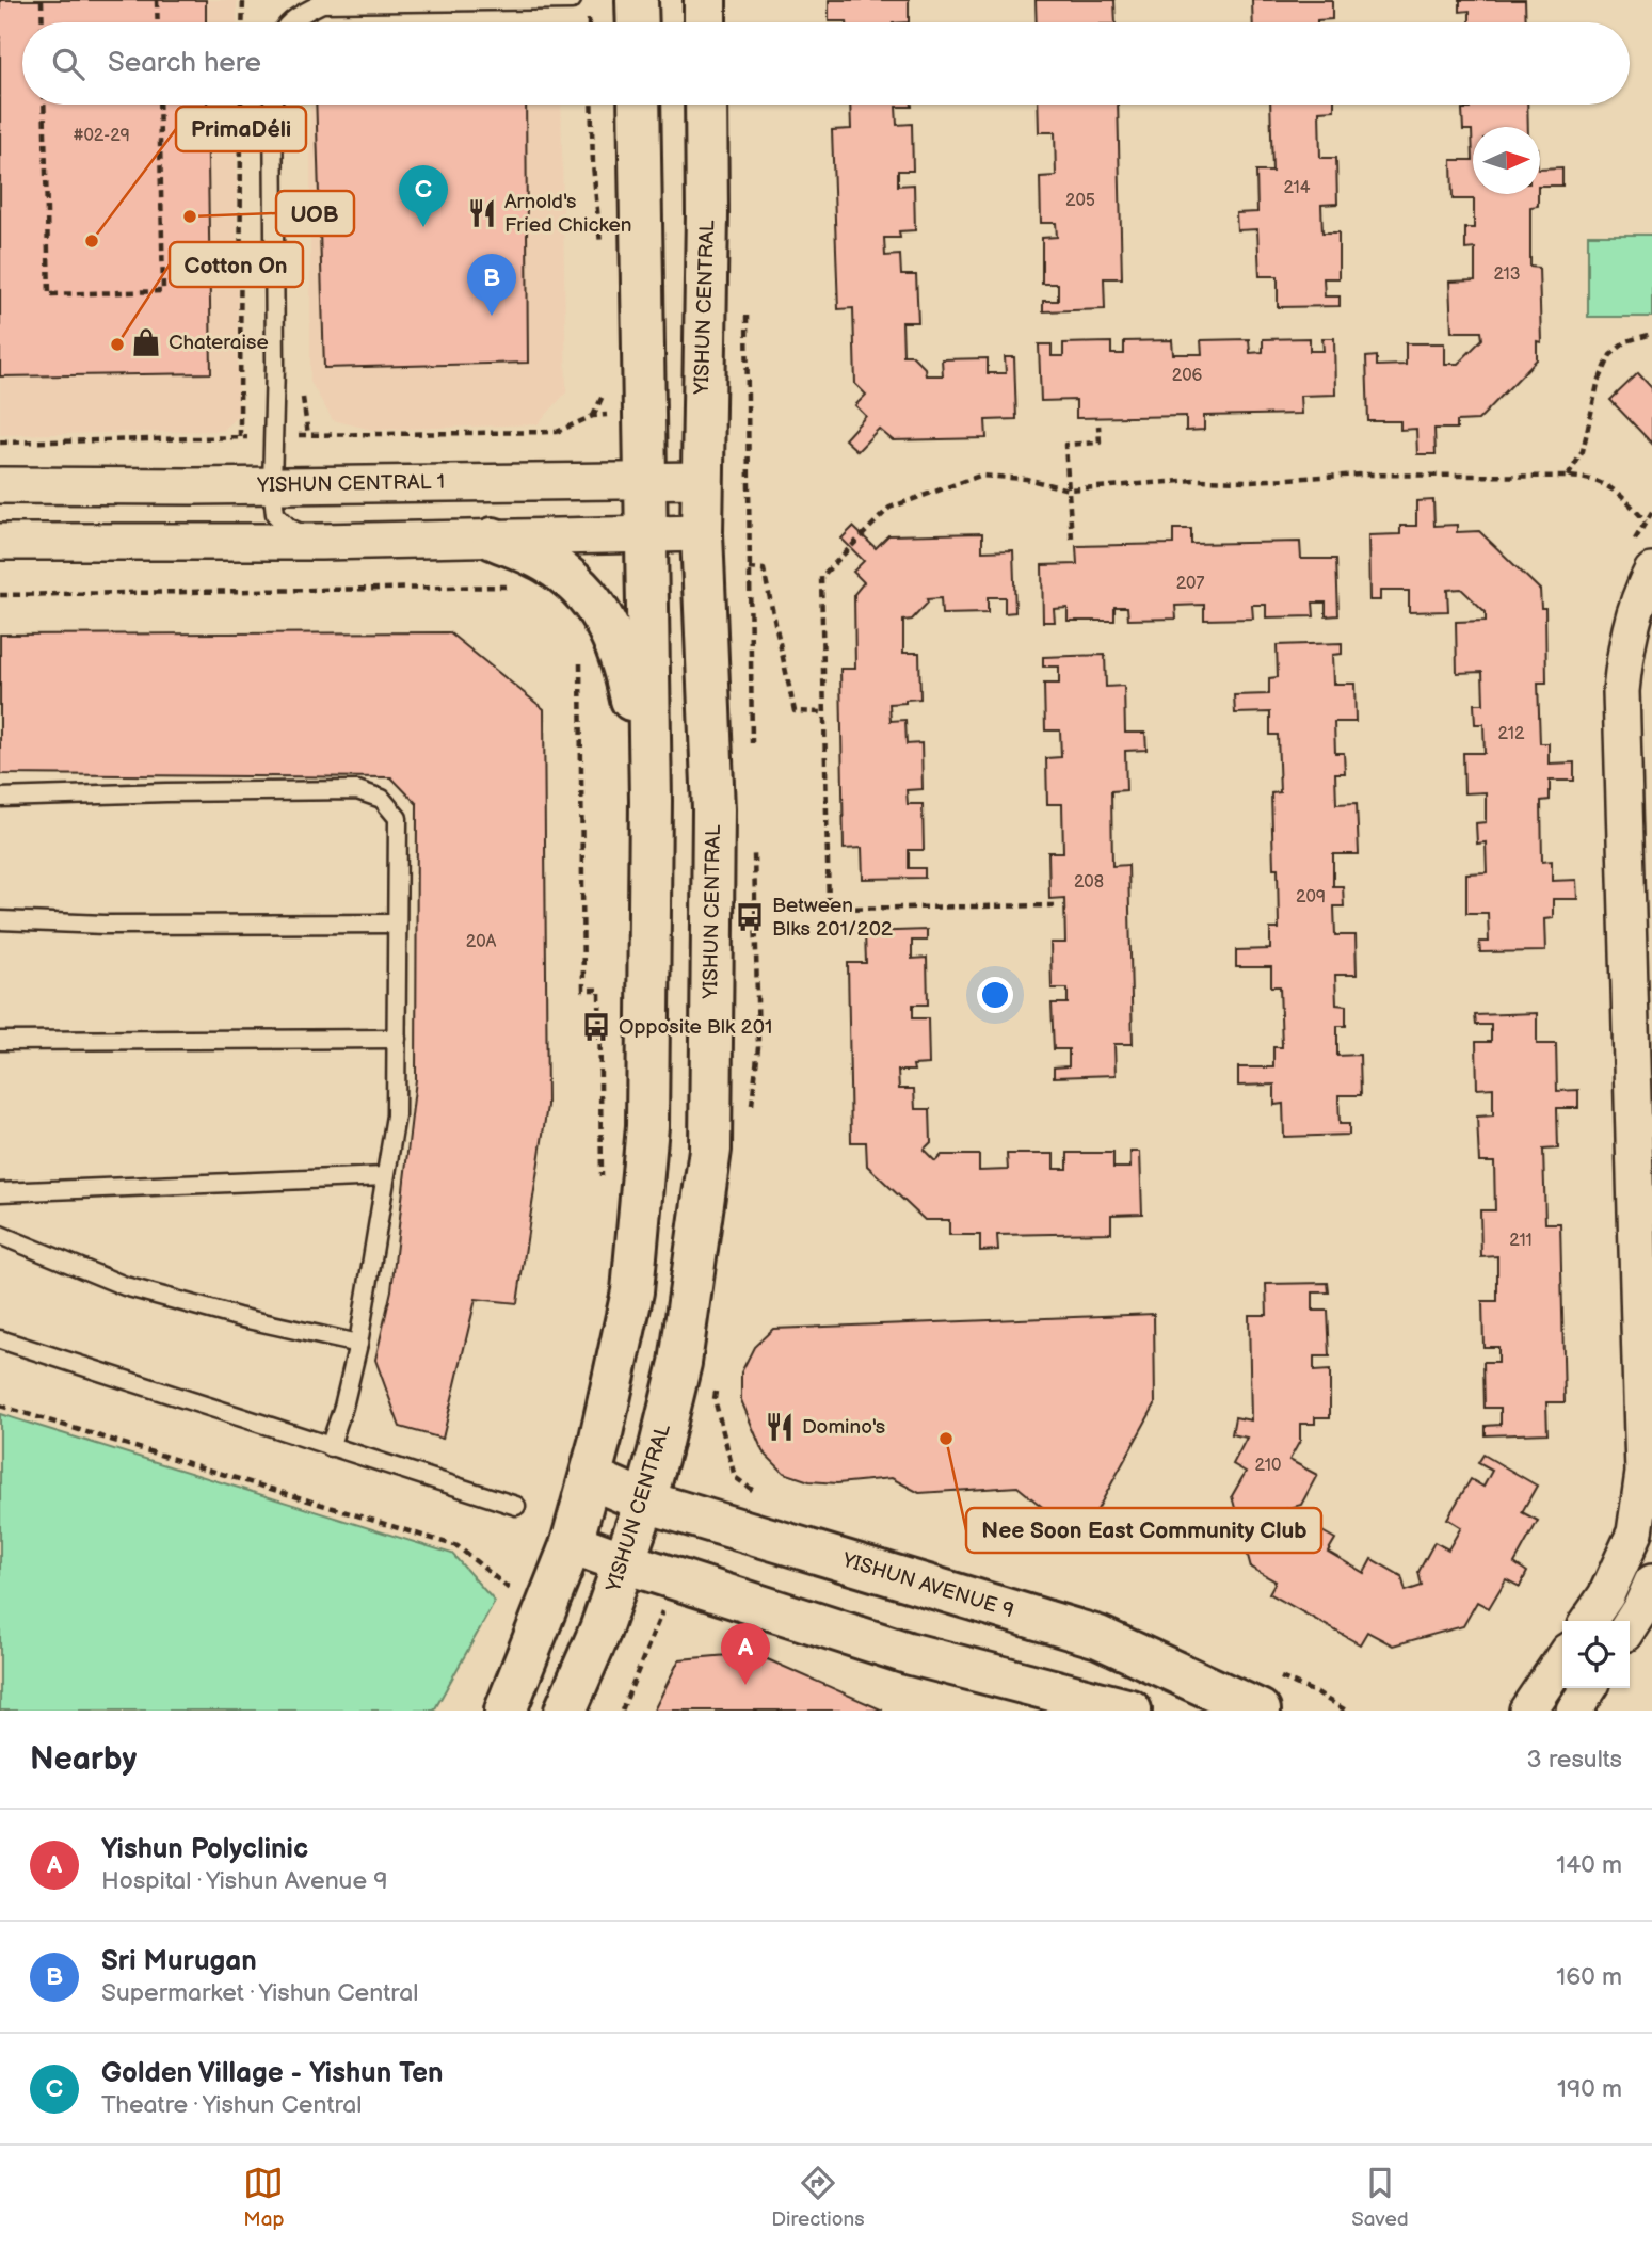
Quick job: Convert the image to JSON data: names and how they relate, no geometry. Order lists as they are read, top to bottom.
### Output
{
  "streets": {
    "main road": ["YISHUN CENTRAL", "YISHUN AVENUE 9"],
    "street": ["YISHUN CENTRAL 1"]
  },
  "crossings": [
    ["YISHUN CENTRAL", "YISHUN CENTRAL 1"],
    ["YISHUN CENTRAL", "YISHUN AVENUE 9"]
  ],
  "places": {
    "restaurant": ["Arnold's Fried Chicken", "Domino's"],
    "other": [
      "UOB",
      "PrimaDéli",
      "Cotton On",
      "Nee Soon East Community Club"
    ],
    "shop": ["Chateraise"],
    "bus stop": ["Between Blks 201/202", "Opposite Blk 201"]
  },
  "house_numbers": [
    "#02-29",
    "214",
    "205",
    "213",
    "206",
    "207",
    "212",
    "208",
    "209",
    "20A",
    "211",
    "210"
  ],
  "north": "right",
  "page": {
    "search": "Search here",
    "pins": ["C", "B", "A"],
    "heading": ["Nearby", "3 results"],
    "list": [
      {
        "mark": "A",
        "name": "Yishun Polyclinic",
        "note": "Hospital · Yishun Avenue 9",
        "value": "140 m"
      },
      {
        "mark": "B",
        "name": "Sri Murugan",
        "note": "Supermarket · Yishun Central",
        "value": "160 m"
      },
      {
        "mark": "C",
        "name": "Golden Village - Yishun Ten",
        "note": "Theatre · Yishun Central",
        "value": "190 m"
      }
    ],
    "nav": ["Map", "Directions", "Saved"]
  }
}
